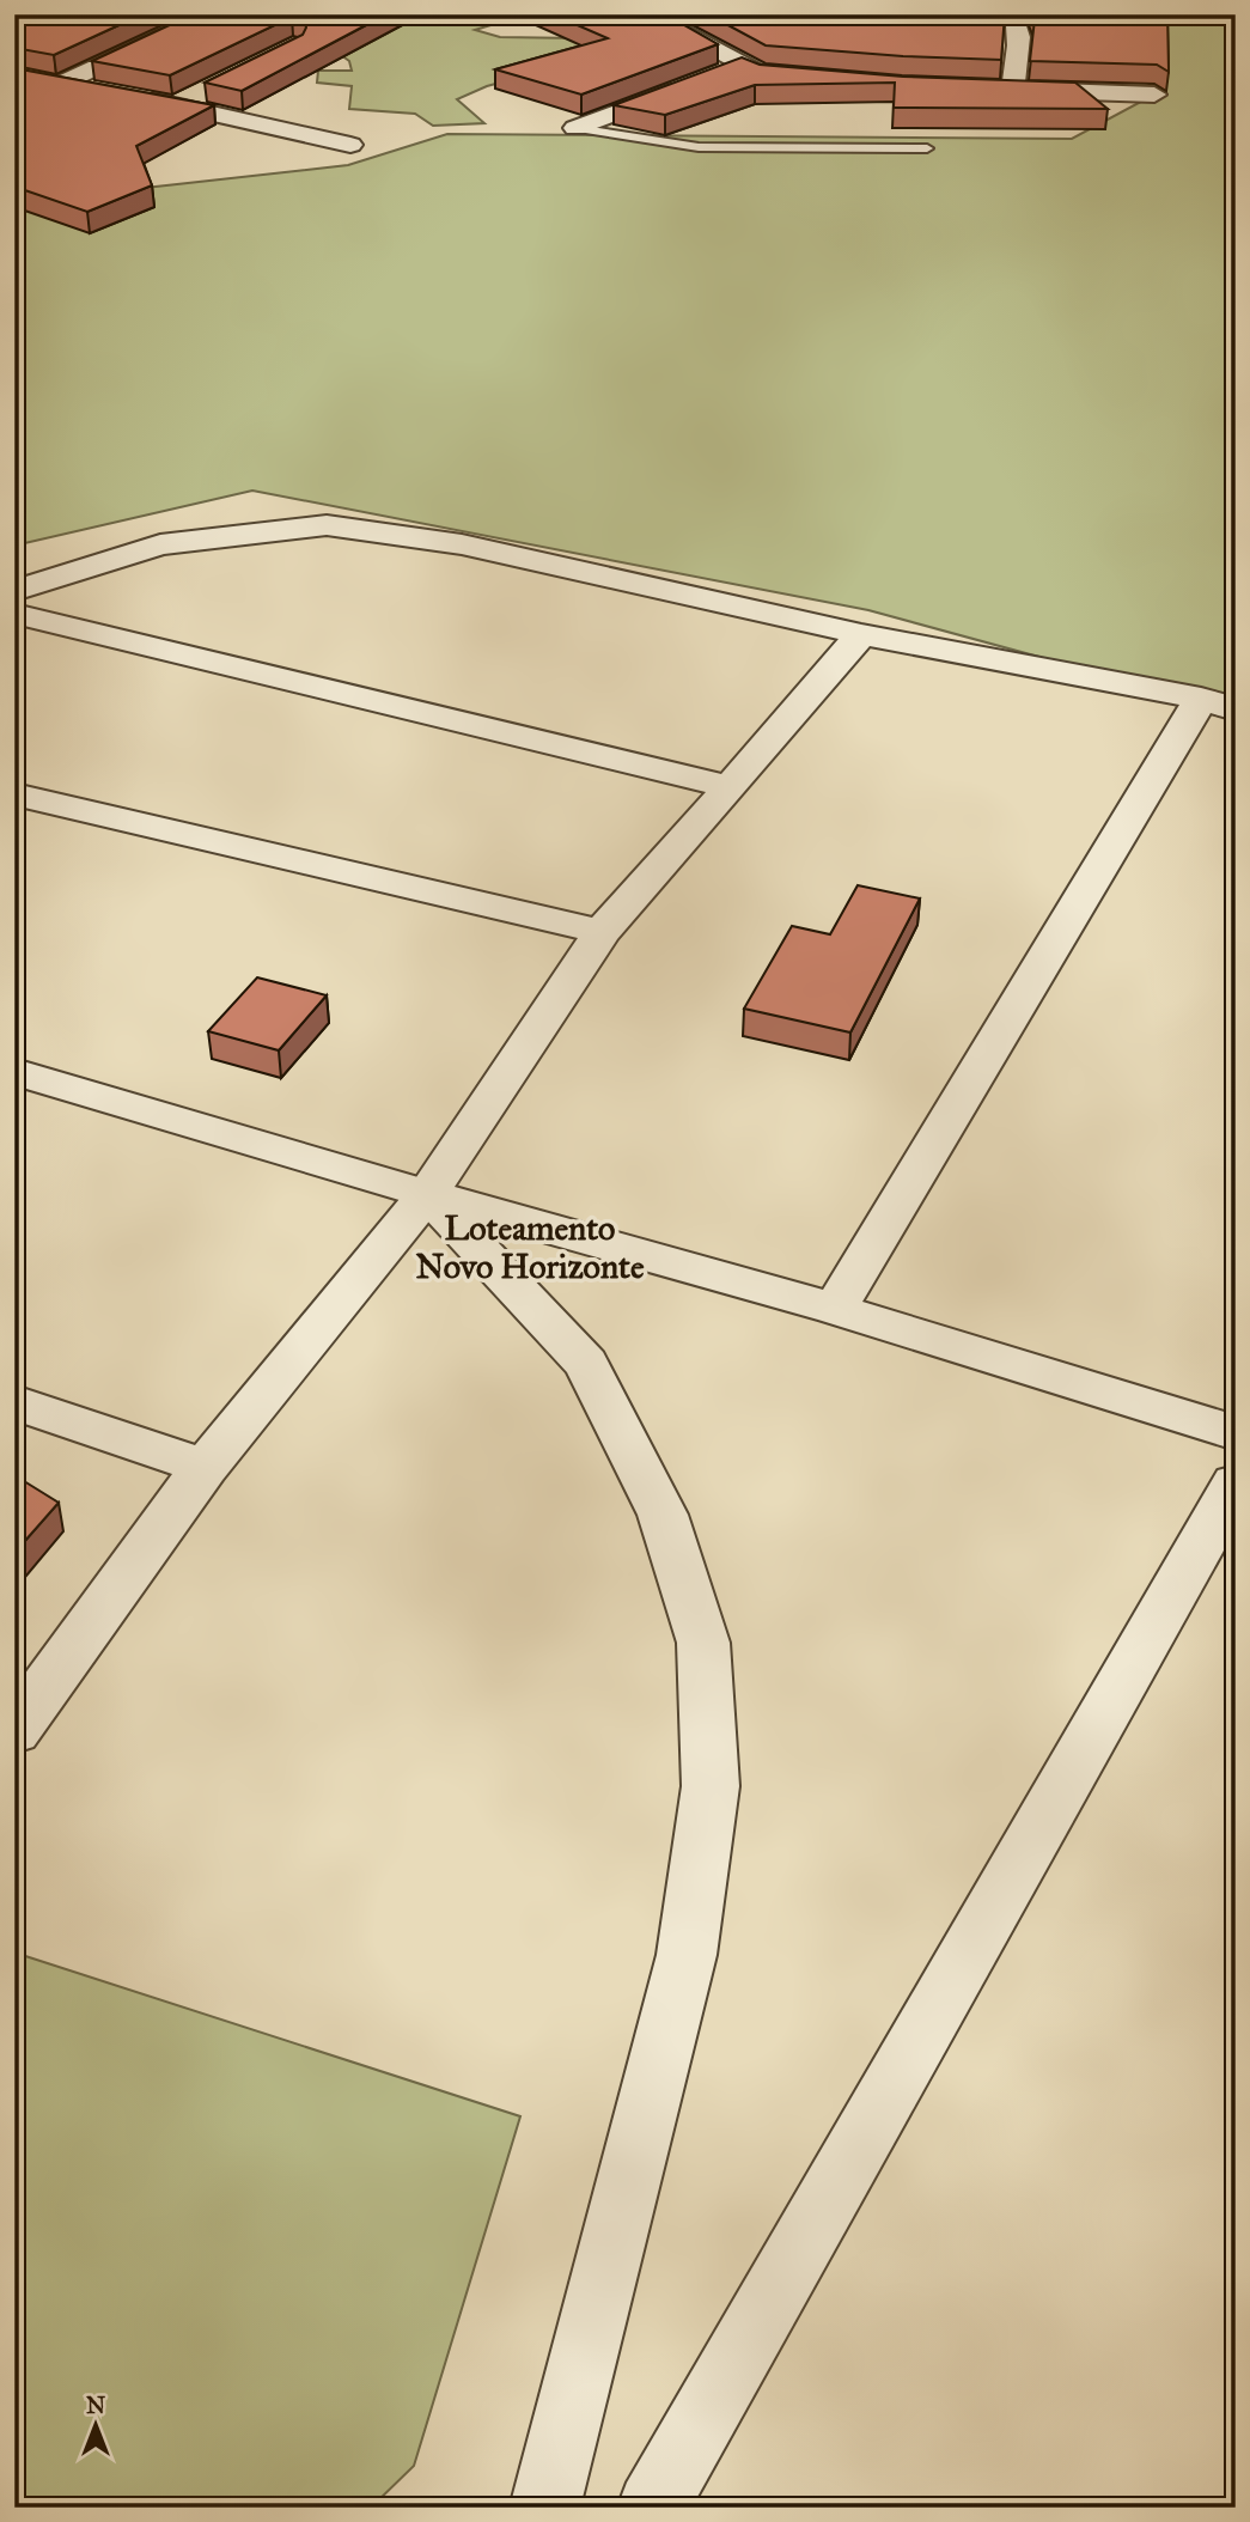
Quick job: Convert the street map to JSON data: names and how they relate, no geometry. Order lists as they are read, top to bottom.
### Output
{
  "districts": ["Loteamento Novo Horizonte"],
  "north": "top"
}
